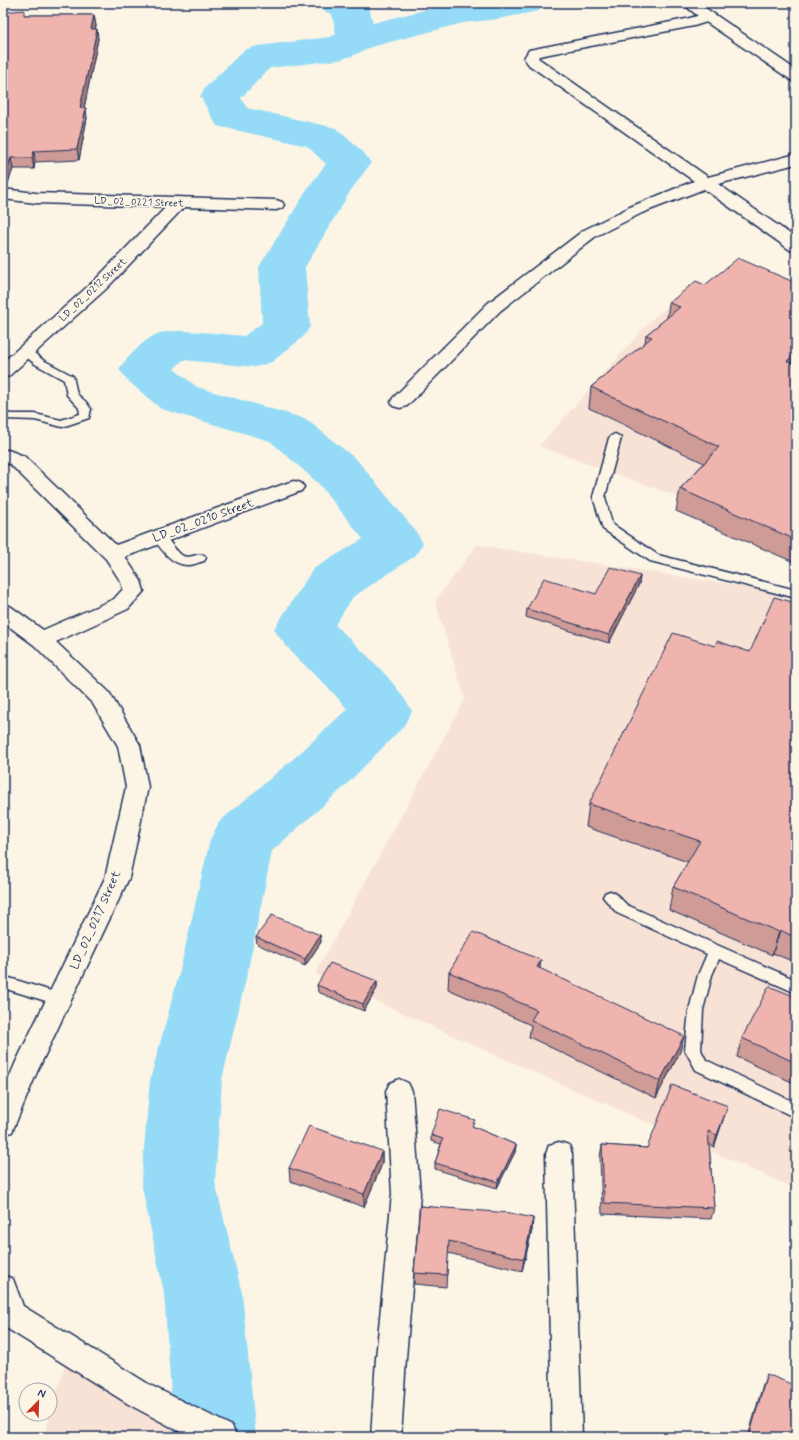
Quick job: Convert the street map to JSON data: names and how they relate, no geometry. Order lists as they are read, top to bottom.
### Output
{
  "streets": {
    "street": [
      "LD_02_0221 Street",
      "LD_02_0212 Street",
      "LD_02_0210 Street",
      "LD_02_0217 Street"
    ]
  },
  "crossings": [
    ["LD_02_0221 Street", "LD_02_0212 Street"]
  ],
  "north": "top right"
}
